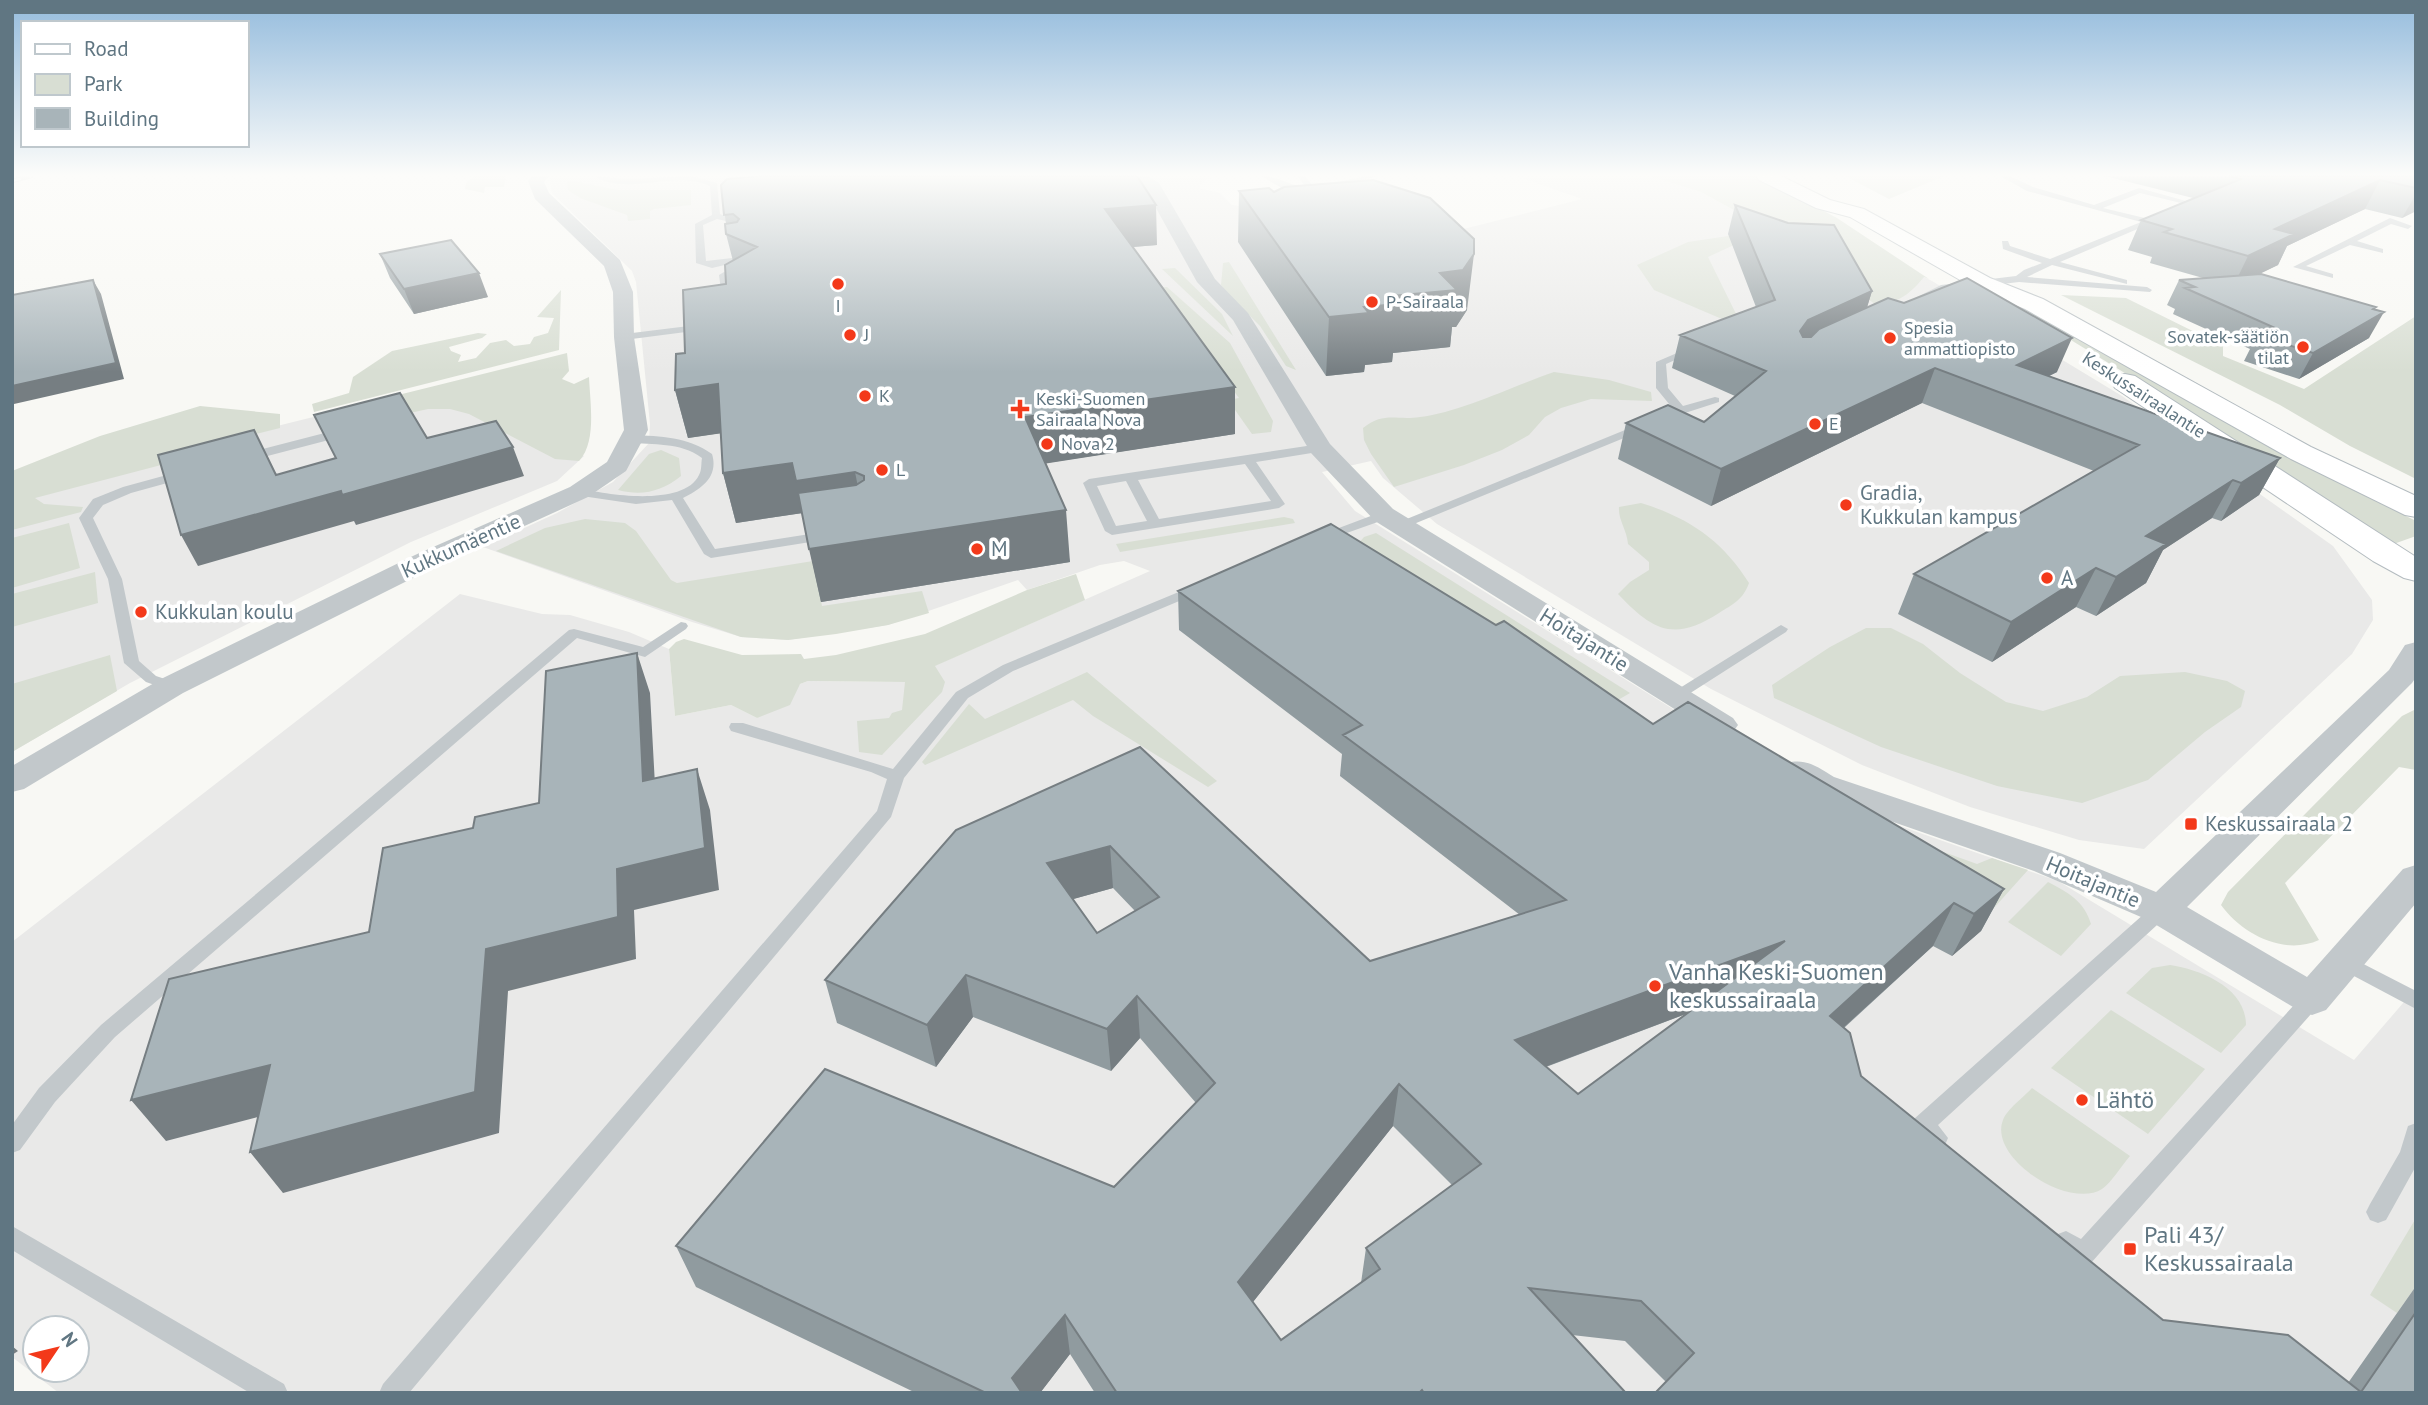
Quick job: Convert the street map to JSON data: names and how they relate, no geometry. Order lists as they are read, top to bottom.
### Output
{
  "streets": {
    "main road": ["Keskussairaalantie"],
    "street": ["Kukkumäentie", "Hoitajantie"]
  },
  "places": {
    "other": [
      "I",
      "P-Sairaala",
      "J",
      "Spesia ammattiopisto",
      "Sovatek-säätiön tilat",
      "K",
      "E",
      "Nova 2",
      "L",
      "Gradia, Kukkulan kampus",
      "M",
      "A",
      "Kukkulan koulu",
      "Vanha Keski-Suomen keskussairaala",
      "Lähtö"
    ],
    "health": ["Keski-Suomen Sairaala Nova"],
    "transit": ["Keskussairaala 2", "Pali 43/ Keskussairaala"]
  },
  "legend": ["Road", "Park", "Building"],
  "north": "top right"
}
